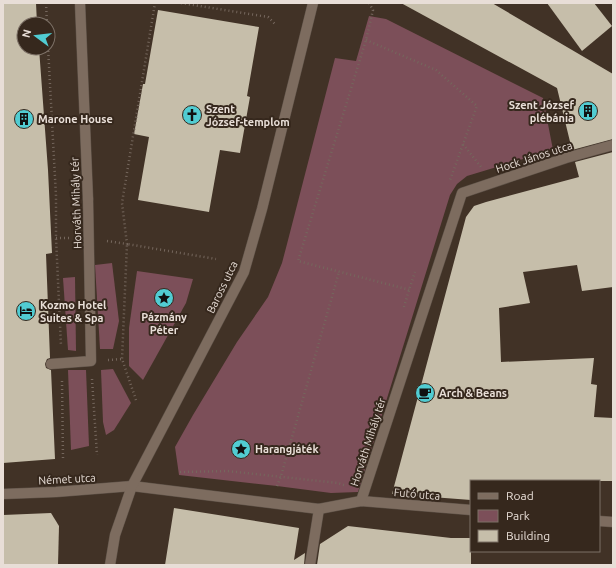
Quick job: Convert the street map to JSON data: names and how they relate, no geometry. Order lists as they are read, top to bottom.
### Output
{
  "streets": {
    "street": [
      "Hock János utca",
      "Horváth Mihály tér",
      "Baross utca",
      "Német utca",
      "Futó utca"
    ]
  },
  "crossings": [
    ["Hock János utca", "Horváth Mihály tér"],
    ["Horváth Mihály tér", "Baross utca"],
    ["Horváth Mihály tér", "Német utca"],
    ["Horváth Mihály tér", "Futó utca"],
    ["Baross utca", "Német utca"]
  ],
  "places": {
    "building": ["Szent József plébánia", "Marone House"],
    "church": ["Szent József-templom"],
    "place": ["Pázmány Péter", "Harangjáték"],
    "hotel": ["Kozmo Hotel Suites & Spa"],
    "cafe": ["Arch & Beans"]
  },
  "legend": ["Road", "Park", "Building"],
  "north": "left"
}
